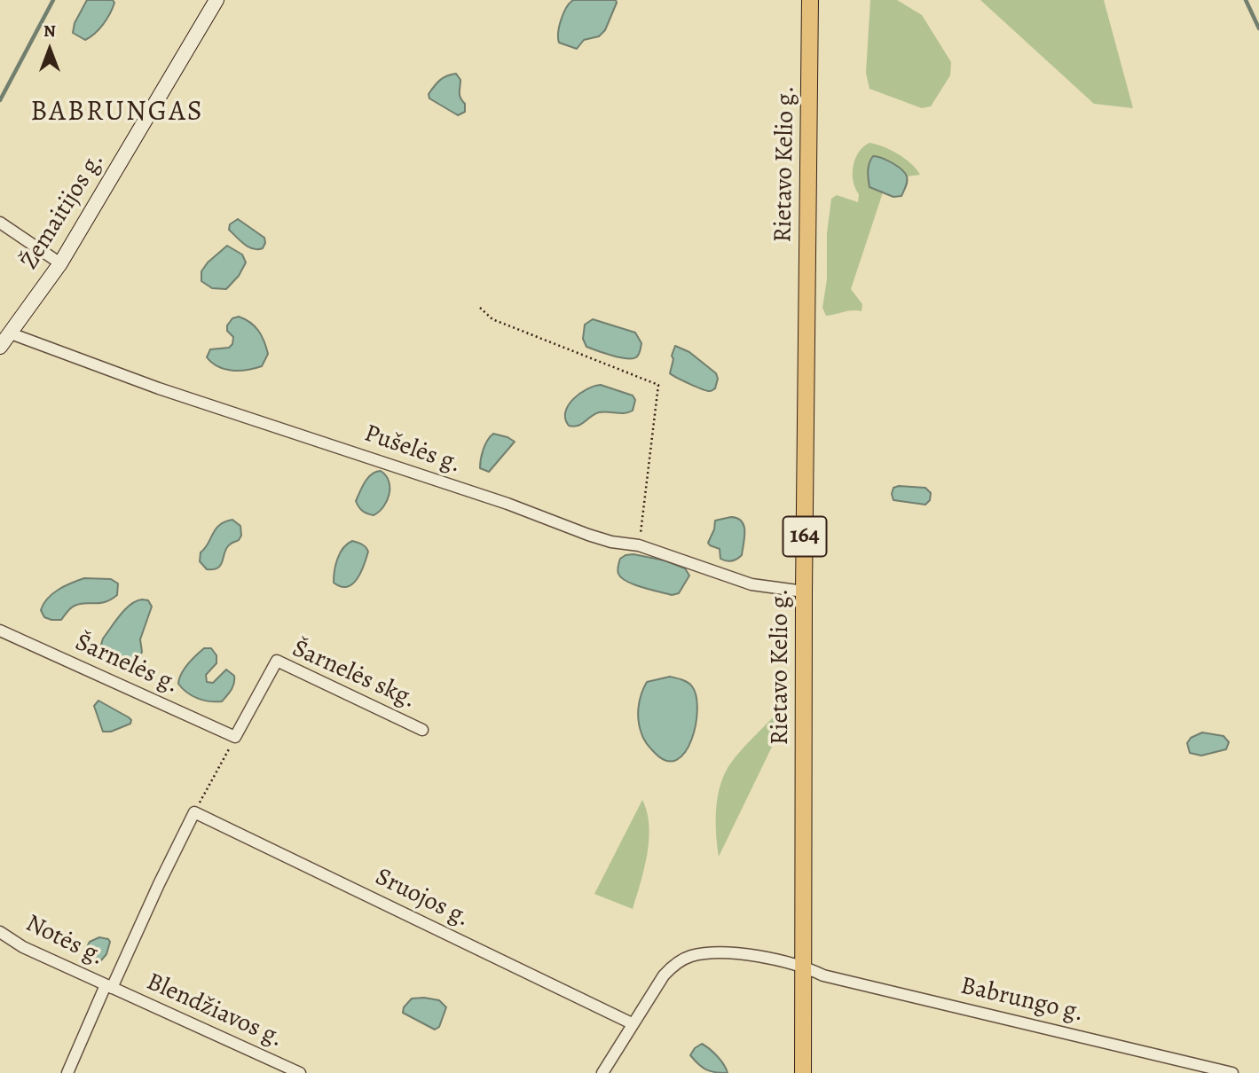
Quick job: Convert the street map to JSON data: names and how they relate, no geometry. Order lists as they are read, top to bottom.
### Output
{
  "streets": {
    "main road": ["Rietavo Kelio g.", "Žemaitijos g.", "164"],
    "street": [
      "Pušelės g.",
      "Šarnelės g.",
      "Šarnelės skg.",
      "Sruojos g.",
      "Notės g.",
      "Babrungo g.",
      "Blendžiavos g."
    ]
  },
  "crossings": [
    ["Rietavo Kelio g.", "Pušelės g."],
    ["Rietavo Kelio g.", "Babrungo g."],
    ["Žemaitijos g.", "Pušelės g."],
    ["Šarnelės g.", "Šarnelės skg."],
    ["Notės g.", "Blendžiavos g."]
  ],
  "districts": ["BABRUNGAS"],
  "north": "top"
}
